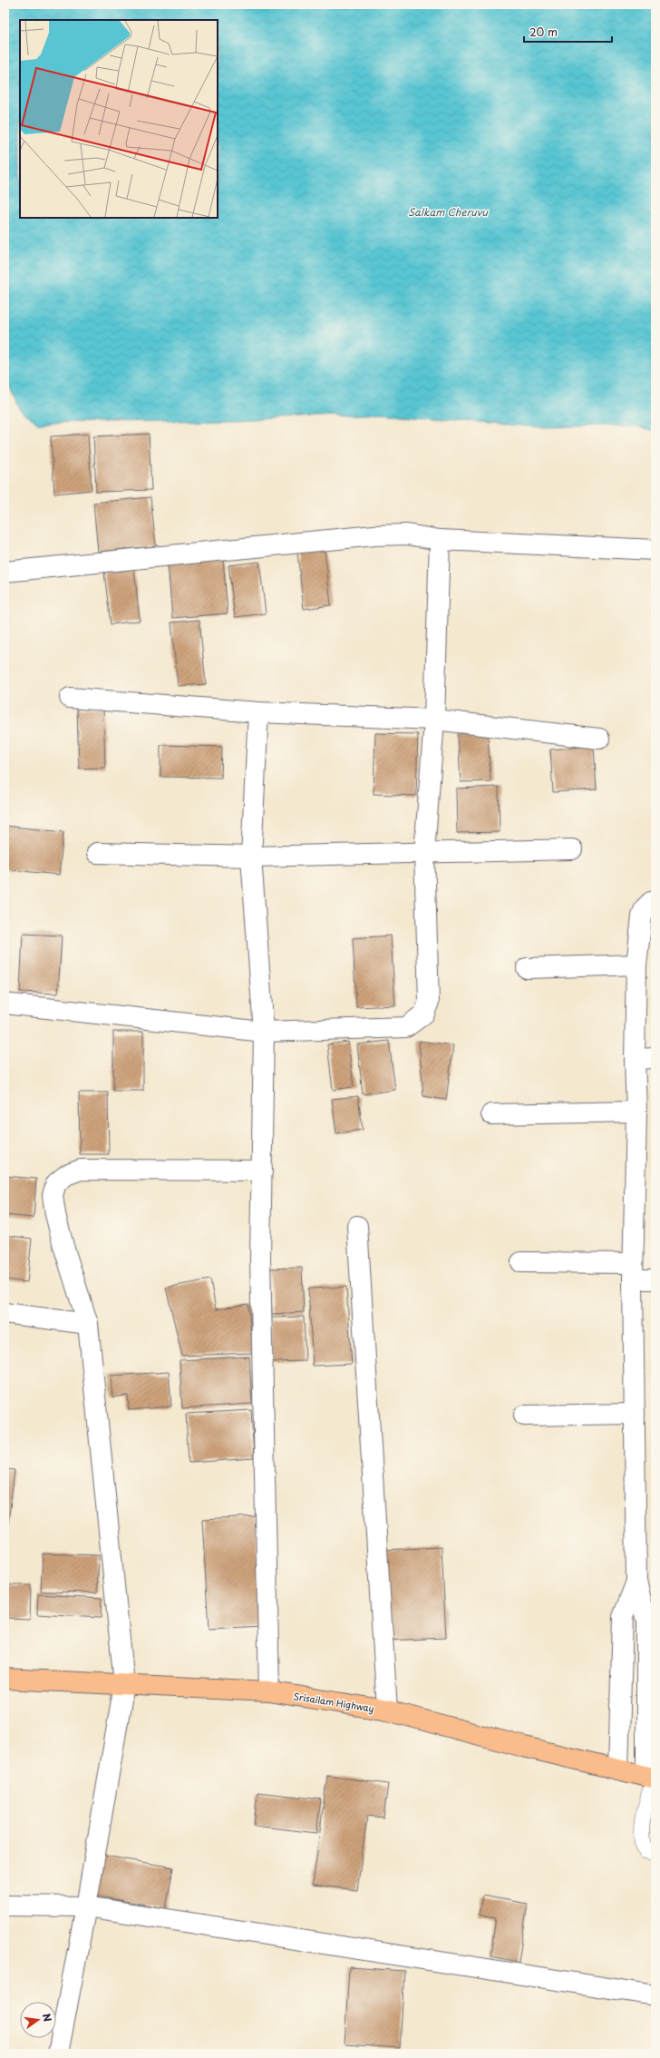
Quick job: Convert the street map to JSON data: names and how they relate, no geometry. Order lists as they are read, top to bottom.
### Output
{
  "streets": {
    "highway": ["Srisailam Highway"]
  },
  "water": ["Salkam Cheruvu"],
  "scale_bar": "20 m",
  "north": "right"
}
